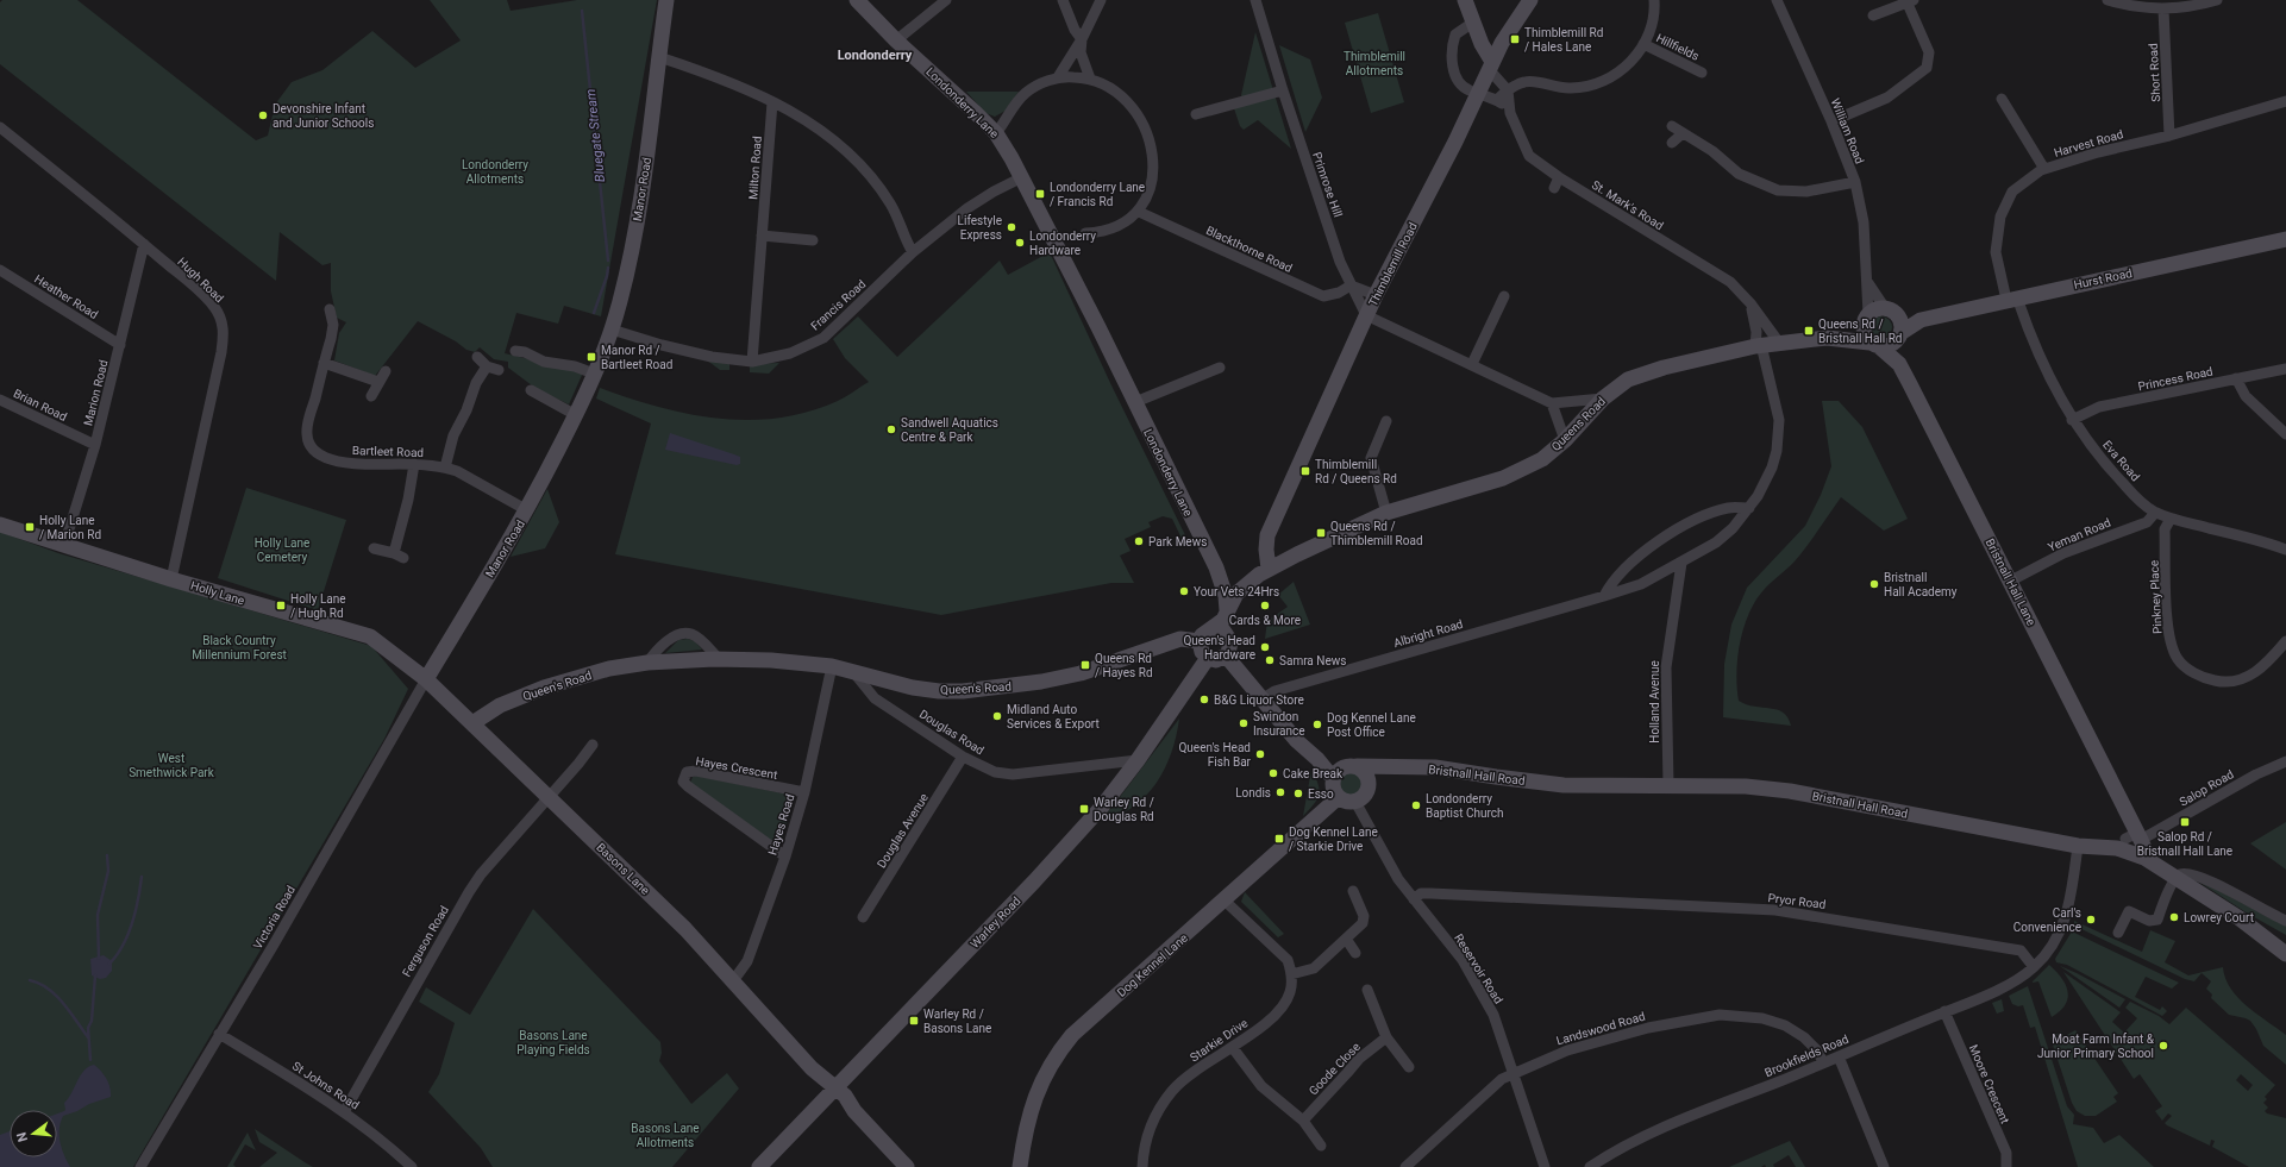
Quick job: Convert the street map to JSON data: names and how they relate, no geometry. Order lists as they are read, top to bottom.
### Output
{
  "streets": {
    "street": [
      "Hillfields",
      "Short Road",
      "Londonderry Lane",
      "William Road",
      "Harvest Road",
      "Milton Road",
      "Primrose Hill",
      "Manor Road",
      "St. Mark's Road",
      "Blackthorne Road",
      "Thimblemill Road",
      "Hurst Road",
      "Hugh Road",
      "Heather Road",
      "Francis Road",
      "Princess Road",
      "Marion Road",
      "Brian Road",
      "Queens Road",
      "Bartleet Road",
      "Eva Road",
      "Yeman Road",
      "Bristnall Hall Lane",
      "Holly Lane",
      "Pinkney Place",
      "Albright Road",
      "Queen's Road",
      "Holland Avenue",
      "Douglas Road",
      "Hayes Crescent",
      "Bristnall Hall Road",
      "Salop Road",
      "Hayes Road",
      "Douglas Avenue",
      "Basons Lane",
      "Pryor Road",
      "Victoria Road",
      "Warley Road",
      "Ferguson Road",
      "Dog Kennel Lane",
      "Reservoir Road",
      "Landswood Road",
      "Starkie Drive",
      "Brookfields Road",
      "Goode Close",
      "Moore Crescent",
      "St Johns Road"
    ]
  },
  "crossings": [
    ["Hillfields", "St. Mark's Road"],
    ["Short Road", "Harvest Road"],
    ["Londonderry Lane", "Francis Road"],
    ["William Road", "Hurst Road"],
    ["William Road", "Queens Road"],
    ["William Road", "Bristnall Hall Lane"],
    ["Harvest Road", "Hurst Road"],
    ["Harvest Road", "Eva Road"],
    ["Milton Road", "Francis Road"],
    ["Primrose Hill", "Blackthorne Road"],
    ["Manor Road", "Francis Road"],
    ["Manor Road", "Bartleet Road"],
    ["Manor Road", "Holly Lane"],
    ["Manor Road", "Basons Lane"],
    ["Manor Road", "Victoria Road"],
    ["St. Mark's Road", "Thimblemill Road"],
    ["St. Mark's Road", "Queens Road"],
    ["Hurst Road", "Queens Road"],
    ["Hurst Road", "Eva Road"],
    ["Hurst Road", "Bristnall Hall Lane"],
    ["Hugh Road", "Marion Road"],
    ["Hugh Road", "Holly Lane"],
    ["Heather Road", "Marion Road"],
    ["Princess Road", "Eva Road"],
    ["Marion Road", "Brian Road"],
    ["Marion Road", "Holly Lane"],
    ["Queens Road", "Bristnall Hall Lane"],
    ["Queens Road", "Albright Road"],
    ["Yeman Road", "Bristnall Hall Lane"],
    ["Bristnall Hall Lane", "Bristnall Hall Road"],
    ["Bristnall Hall Lane", "Salop Road"],
    ["Holly Lane", "Basons Lane"],
    ["Holly Lane", "Victoria Road"],
    ["Albright Road", "Holland Avenue"],
    ["Queen's Road", "Douglas Road"],
    ["Queen's Road", "Hayes Road"],
    ["Queen's Road", "Basons Lane"],
    ["Queen's Road", "Warley Road"],
    ["Holland Avenue", "Bristnall Hall Road"],
    ["Douglas Road", "Douglas Avenue"],
    ["Douglas Road", "Warley Road"],
    ["Hayes Crescent", "Hayes Road"],
    ["Bristnall Hall Road", "Salop Road"],
    ["Bristnall Hall Road", "Dog Kennel Lane"],
    ["Bristnall Hall Road", "Reservoir Road"],
    ["Hayes Road", "Basons Lane"],
    ["Basons Lane", "Victoria Road"],
    ["Basons Lane", "Warley Road"],
    ["Basons Lane", "Ferguson Road"],
    ["Pryor Road", "Reservoir Road"],
    ["Pryor Road", "Brookfields Road"],
    ["Victoria Road", "St Johns Road"],
    ["Ferguson Road", "St Johns Road"],
    ["Dog Kennel Lane", "Reservoir Road"],
    ["Reservoir Road", "Landswood Road"],
    ["Landswood Road", "Brookfields Road"],
    ["Brookfields Road", "Moore Crescent"]
  ],
  "districts": ["Londonderry"],
  "water": ["Bluegate Stream"],
  "parks": [
    "Thimblemill Allotments",
    "Londonderry Allotments",
    "Holly Lane Cemetery",
    "Black Country Millennium Forest",
    "West Smethwick Park",
    "Basons Lane Playing Fields",
    "Basons Lane Allotments"
  ],
  "places": {
    "transit": [
      "Thimblemill Rd / Hales Lane",
      "Londonderry Lane / Francis Rd",
      "Queens Rd / Bristnall Hall Rd",
      "Manor Rd / Bartleet Road",
      "Thimblemill Rd / Queens Rd",
      "Holly Lane / Marion Rd",
      "Queens Rd / Thimblemill Road",
      "Holly Lane / Hugh Rd",
      "Queens Rd / Hayes Rd",
      "Warley Rd / Douglas Rd",
      "Salop Rd / Bristnall Hall Lane",
      "Dog Kennel Lane / Starkie Drive",
      "Warley Rd / Basons Lane"
    ],
    "other": [
      "Devonshire Infant and Junior Schools",
      "Lifestyle Express",
      "Londonderry Hardware",
      "Sandwell Aquatics Centre & Park",
      "Park Mews",
      "Bristnall Hall Academy",
      "Your Vets 24Hrs",
      "Cards & More",
      "Queen's Head Hardware",
      "Samra News",
      "B&G Liquor Store",
      "Midland Auto Services & Export",
      "Swindon Insurance",
      "Dog Kennel Lane Post Office",
      "Queen's Head Fish Bar",
      "Cake Break",
      "Londis",
      "Esso",
      "Londonderry Baptist Church",
      "Lowrey Court",
      "Carl's Convenience",
      "Moat Farm Infant & Junior Primary School"
    ]
  },
  "north": "left"
}
